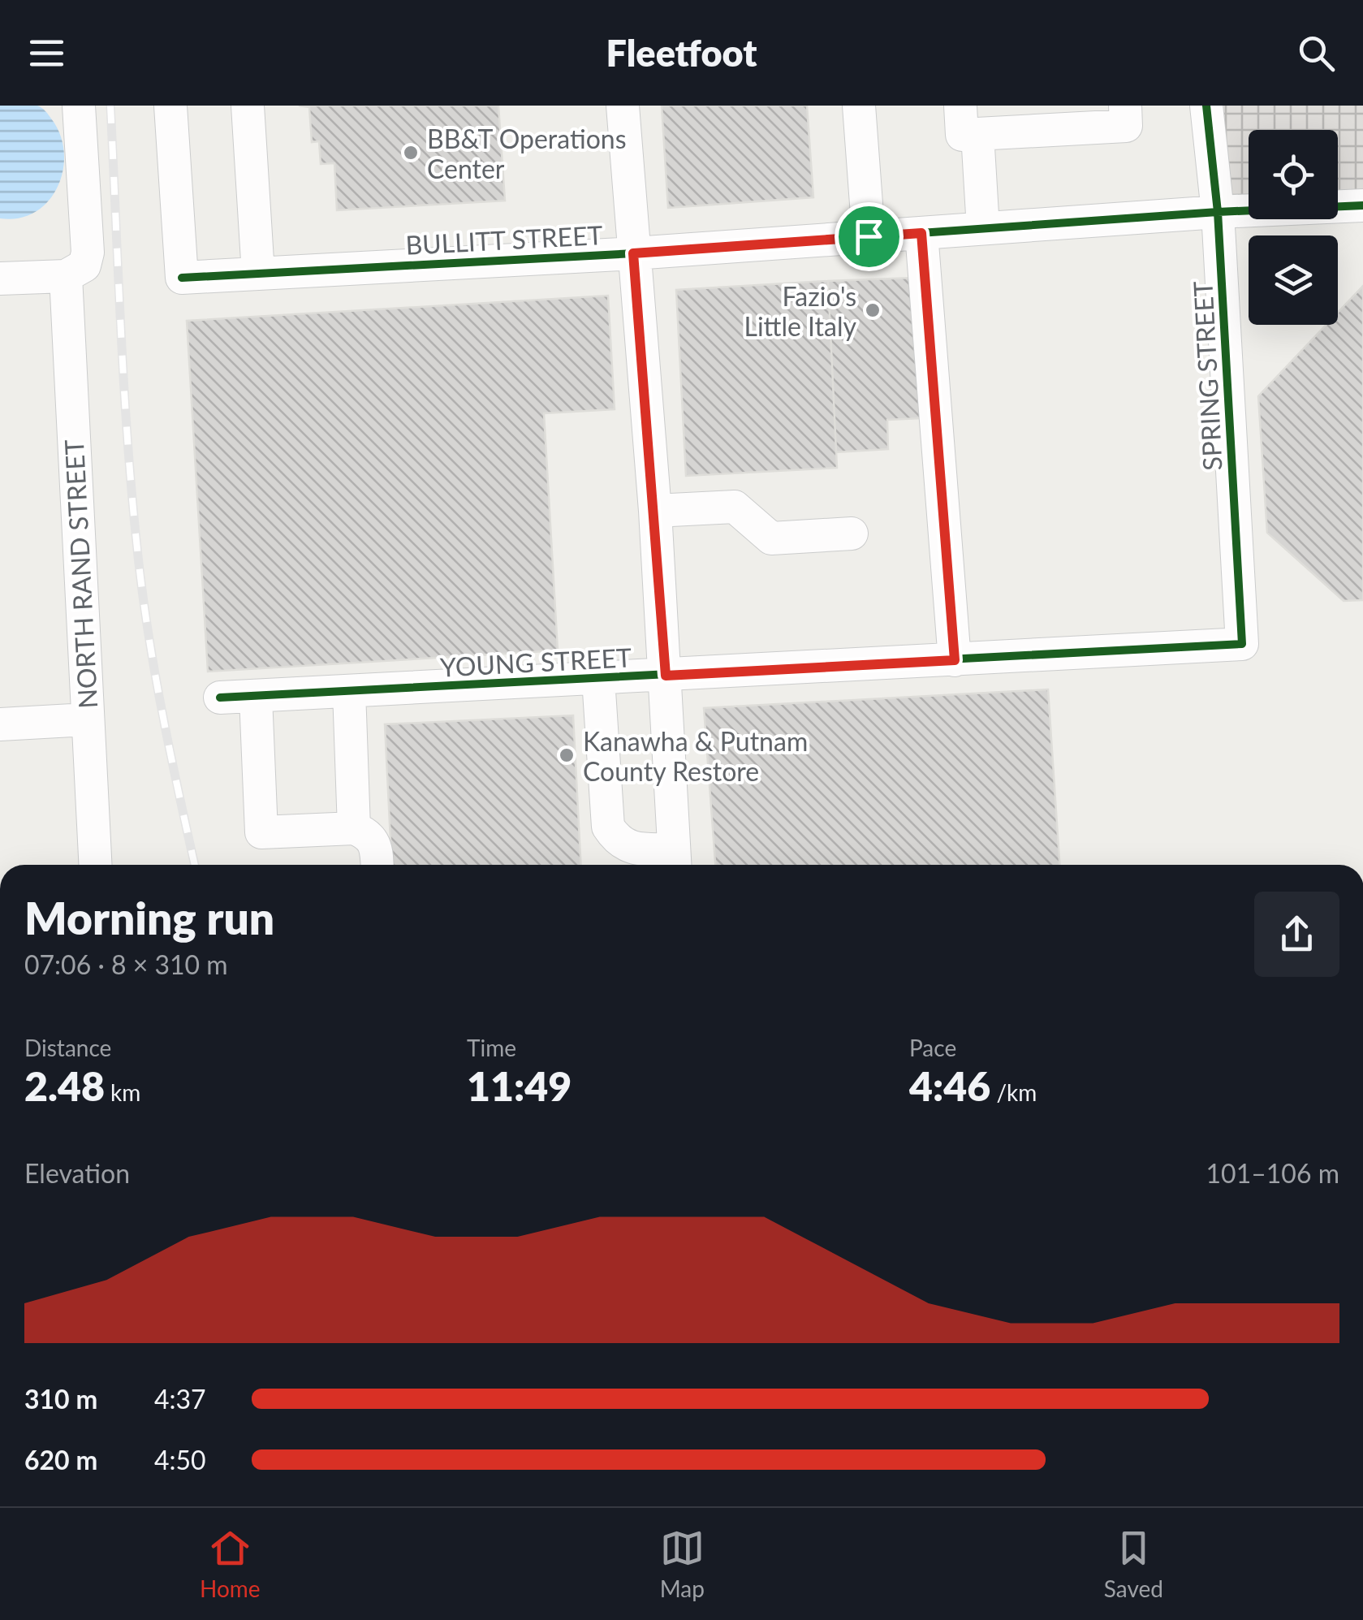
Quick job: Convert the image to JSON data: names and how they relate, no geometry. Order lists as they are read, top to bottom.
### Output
{
  "streets": {
    "street": [
      "BULLITT STREET",
      "SPRING STREET",
      "NORTH RAND STREET",
      "YOUNG STREET"
    ]
  },
  "crossings": [
    ["BULLITT STREET", "SPRING STREET"],
    ["SPRING STREET", "YOUNG STREET"]
  ],
  "places": ["BB&T Operations Center", "Fazio's Little Italy", "Kanawha & Putnam County Restore"],
  "page": {
    "header": "Fleetfoot",
    "heading": ["Morning run", "07:06 · 8 × 310 m"],
    "stats": [
      ["Distance", "2.48 km"],
      ["Time", "11:49"],
      ["Pace", "4:46 /km"]
    ],
    "chart": ["Elevation", "101–106 m"],
    "list": [
      {
        "name": "310 m",
        "note": "4:37"
      },
      {
        "name": "620 m",
        "note": "4:50"
      }
    ],
    "tabs": ["Home", "Map", "Saved"]
  }
}
